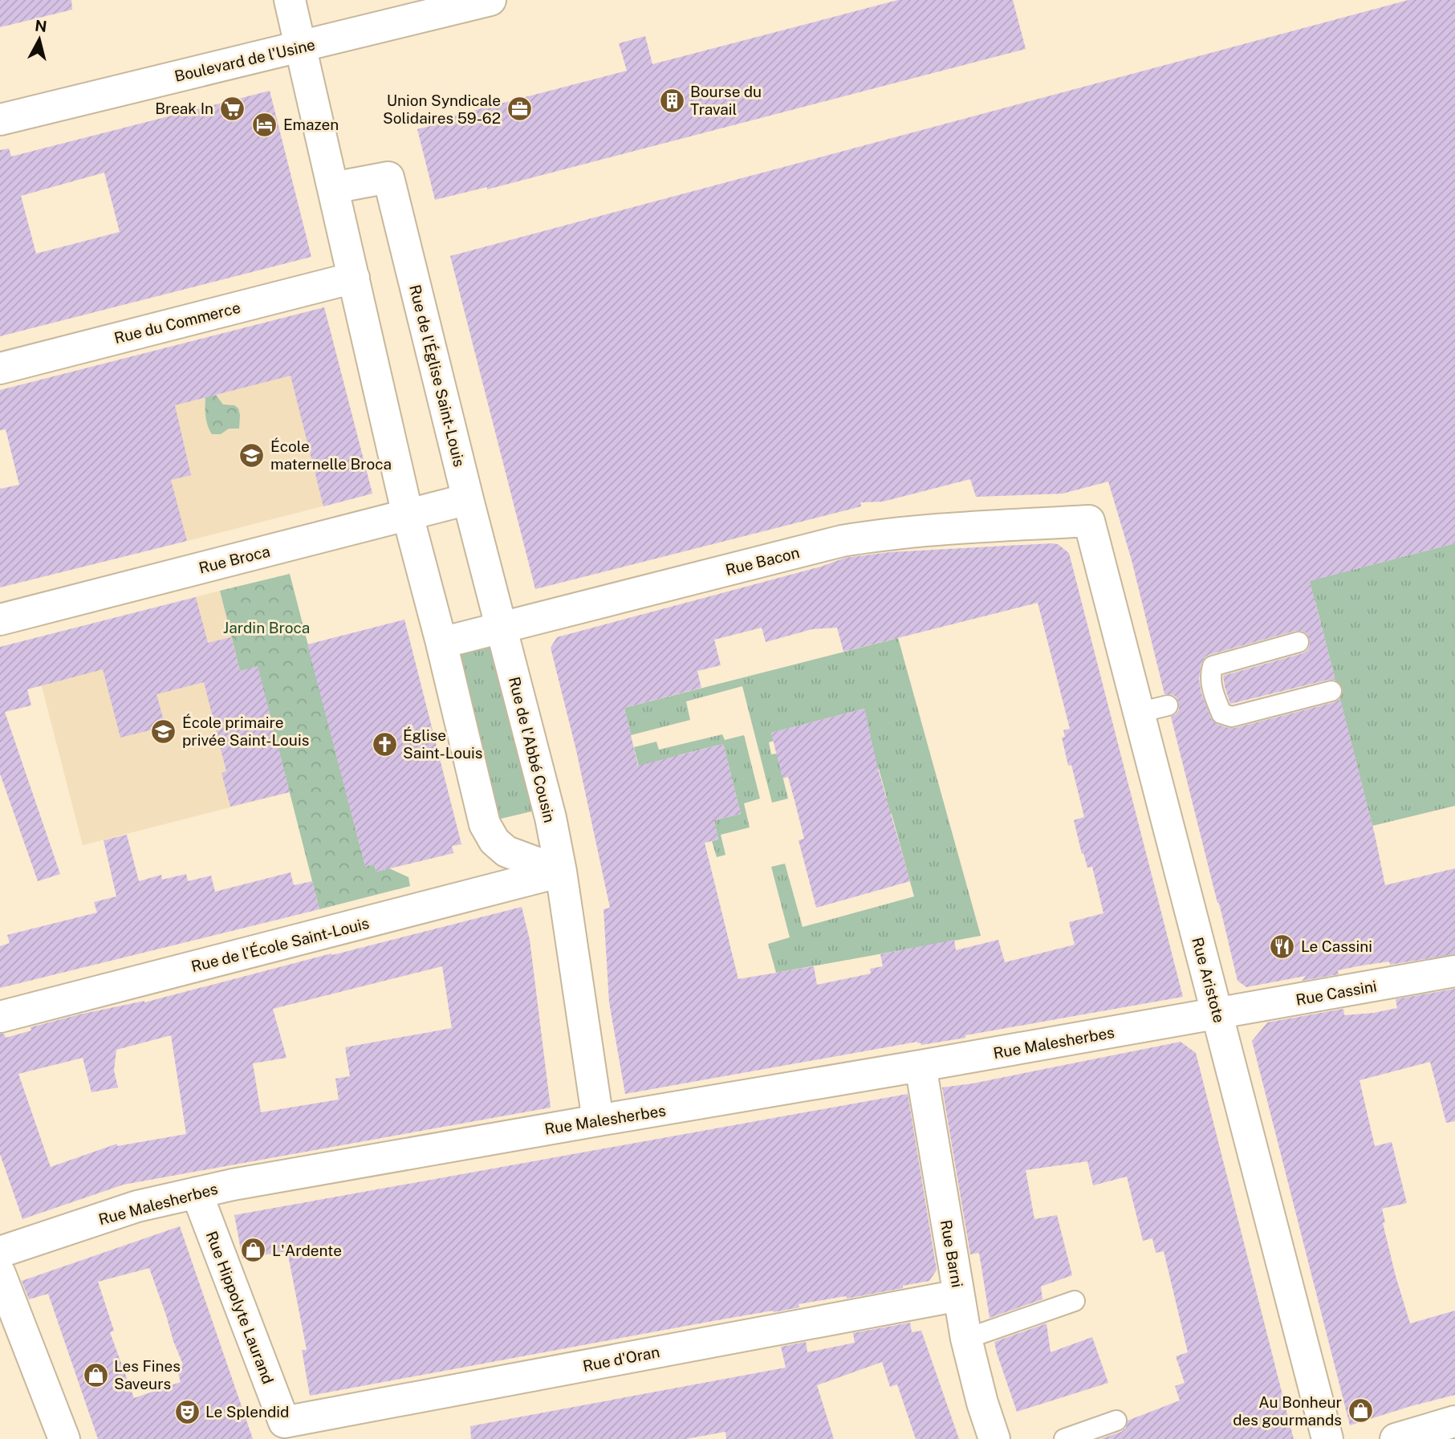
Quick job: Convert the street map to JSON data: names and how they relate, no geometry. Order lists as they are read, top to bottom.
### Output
{
  "streets": {
    "street": [
      "Boulevard de l'Usine",
      "Rue du Commerce",
      "Rue de l'Église Saint-Louis",
      "Rue Broca",
      "Rue Bacon",
      "Rue de l'Abbé Cousin",
      "Rue de l'École Saint-Louis",
      "Rue Aristote",
      "Rue Cassini",
      "Rue Malesherbes",
      "Rue Barni",
      "Rue Hippolyte Laurand",
      "Rue d'Oran"
    ]
  },
  "crossings": [
    ["Rue de l'Église Saint-Louis", "Rue Broca"],
    ["Rue de l'Église Saint-Louis", "Rue Bacon"],
    ["Rue de l'Église Saint-Louis", "Rue de l'Abbé Cousin"],
    ["Rue Bacon", "Rue de l'Abbé Cousin"],
    ["Rue Bacon", "Rue Aristote"],
    ["Rue de l'Abbé Cousin", "Rue de l'École Saint-Louis"],
    ["Rue de l'Abbé Cousin", "Rue Malesherbes"],
    ["Rue Aristote", "Rue Cassini"],
    ["Rue Aristote", "Rue Malesherbes"],
    ["Rue Cassini", "Rue Malesherbes"],
    ["Rue Malesherbes", "Rue Barni"],
    ["Rue Malesherbes", "Rue Hippolyte Laurand"],
    ["Rue Barni", "Rue d'Oran"],
    ["Rue Hippolyte Laurand", "Rue d'Oran"]
  ],
  "parks": ["Jardin Broca"],
  "places": {
    "building": ["Bourse du Travail"],
    "supermarket": ["Break In"],
    "office": ["Union Syndicale Solidaires 59-62"],
    "hotel": ["Emazen"],
    "school or university": ["École maternelle Broca", "École primaire privée Saint-Louis"],
    "church": ["Église Saint-Louis"],
    "restaurant": ["Le Cassini"],
    "shop": ["L'Ardente", "Les Fines Saveurs", "Au Bonheur des gourmands"],
    "theatre": ["Le Splendid"]
  },
  "north": "top"
}
